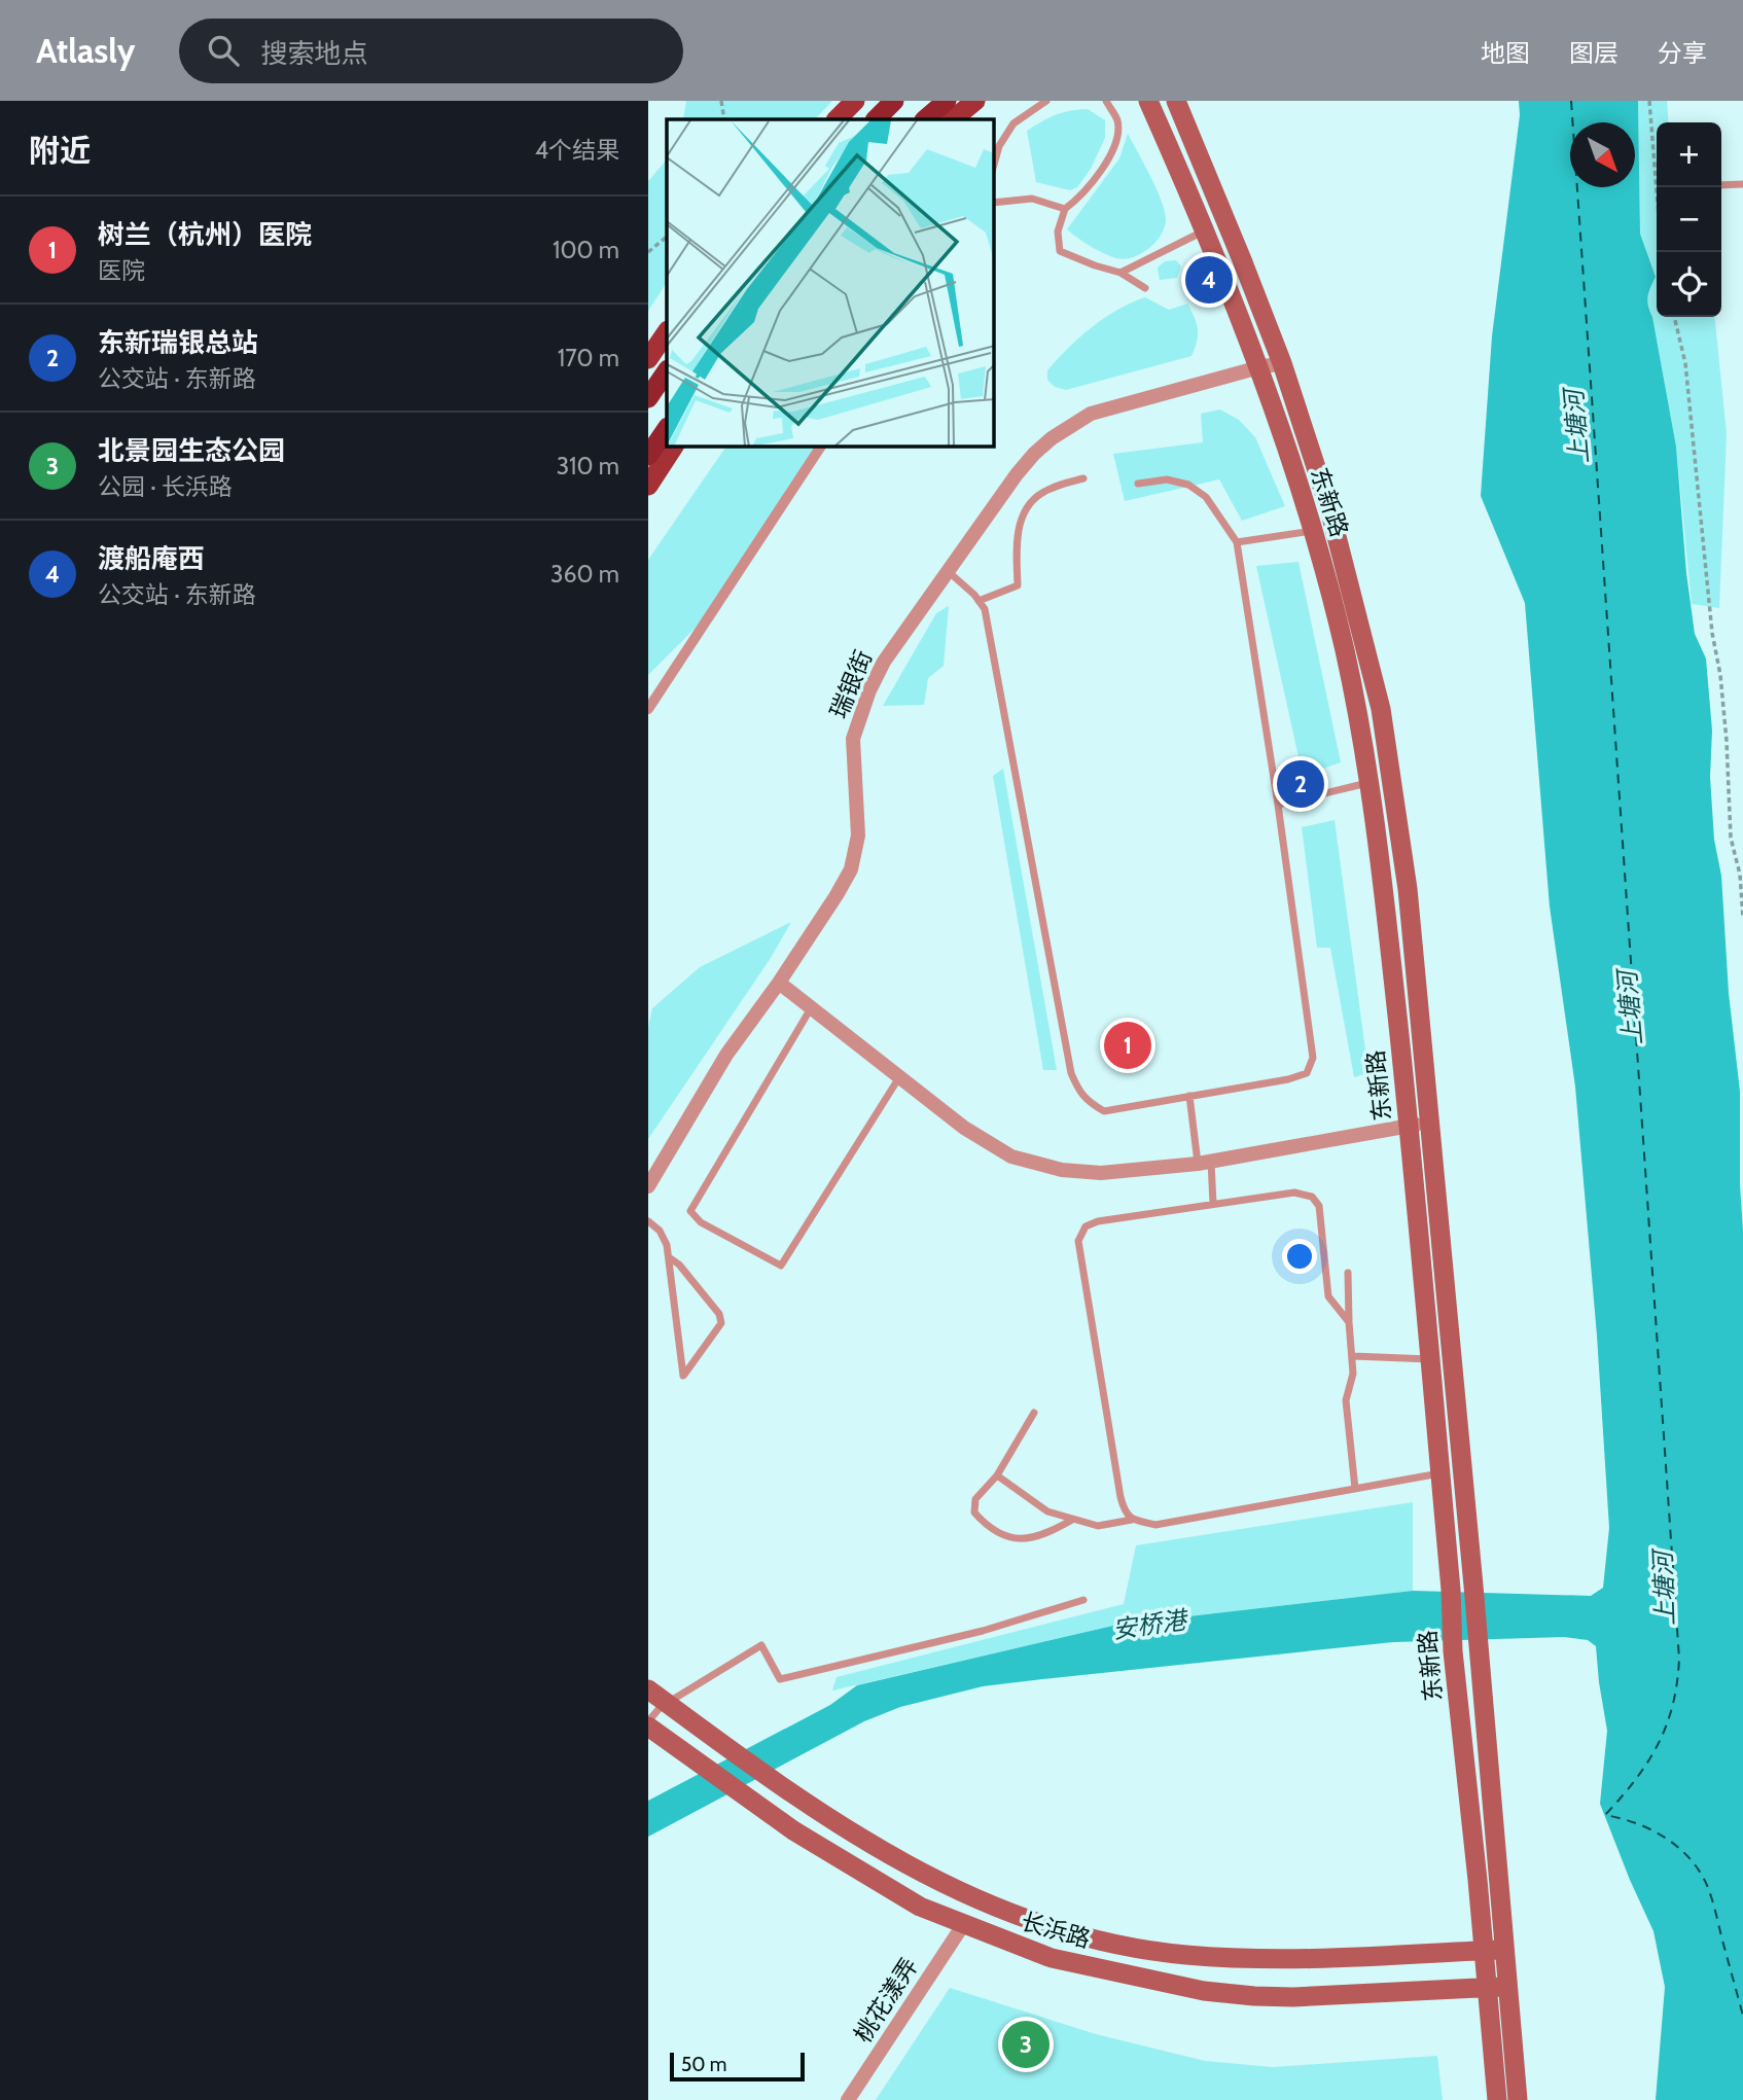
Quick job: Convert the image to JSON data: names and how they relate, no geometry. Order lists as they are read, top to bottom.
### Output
{
  "streets": {
    "main road": ["东新路", "长浜路"],
    "street": ["瑞银街", "桃花漾弄"]
  },
  "crossings": [
    ["东新路", "瑞银街"],
    ["东新路", "长浜路"],
    ["长浜路", "桃花漾弄"]
  ],
  "water": ["上塘河", "安桥港"],
  "scale_bar": "50 m",
  "north": "bottom right",
  "page": {
    "header": "Atlasly",
    "search": "搜索地点",
    "nav": ["地图", "图层", "分享"],
    "heading": ["附近", "4个结果"],
    "map_buttons": ["+", "−"],
    "list": [
      {
        "mark": "1",
        "name": "树兰（杭州）医院",
        "note": "医院",
        "value": "100 m"
      },
      {
        "mark": "2",
        "name": "东新瑞银总站",
        "note": "公交站 · 东新路",
        "value": "170 m"
      },
      {
        "mark": "3",
        "name": "北景园生态公园",
        "note": "公园 · 长浜路",
        "value": "310 m"
      },
      {
        "mark": "4",
        "name": "渡船庵西",
        "note": "公交站 · 东新路",
        "value": "360 m"
      }
    ],
    "pins": [
      "4",
      "2",
      "1",
      "3"
    ],
    "scale": "50 m"
  }
}
